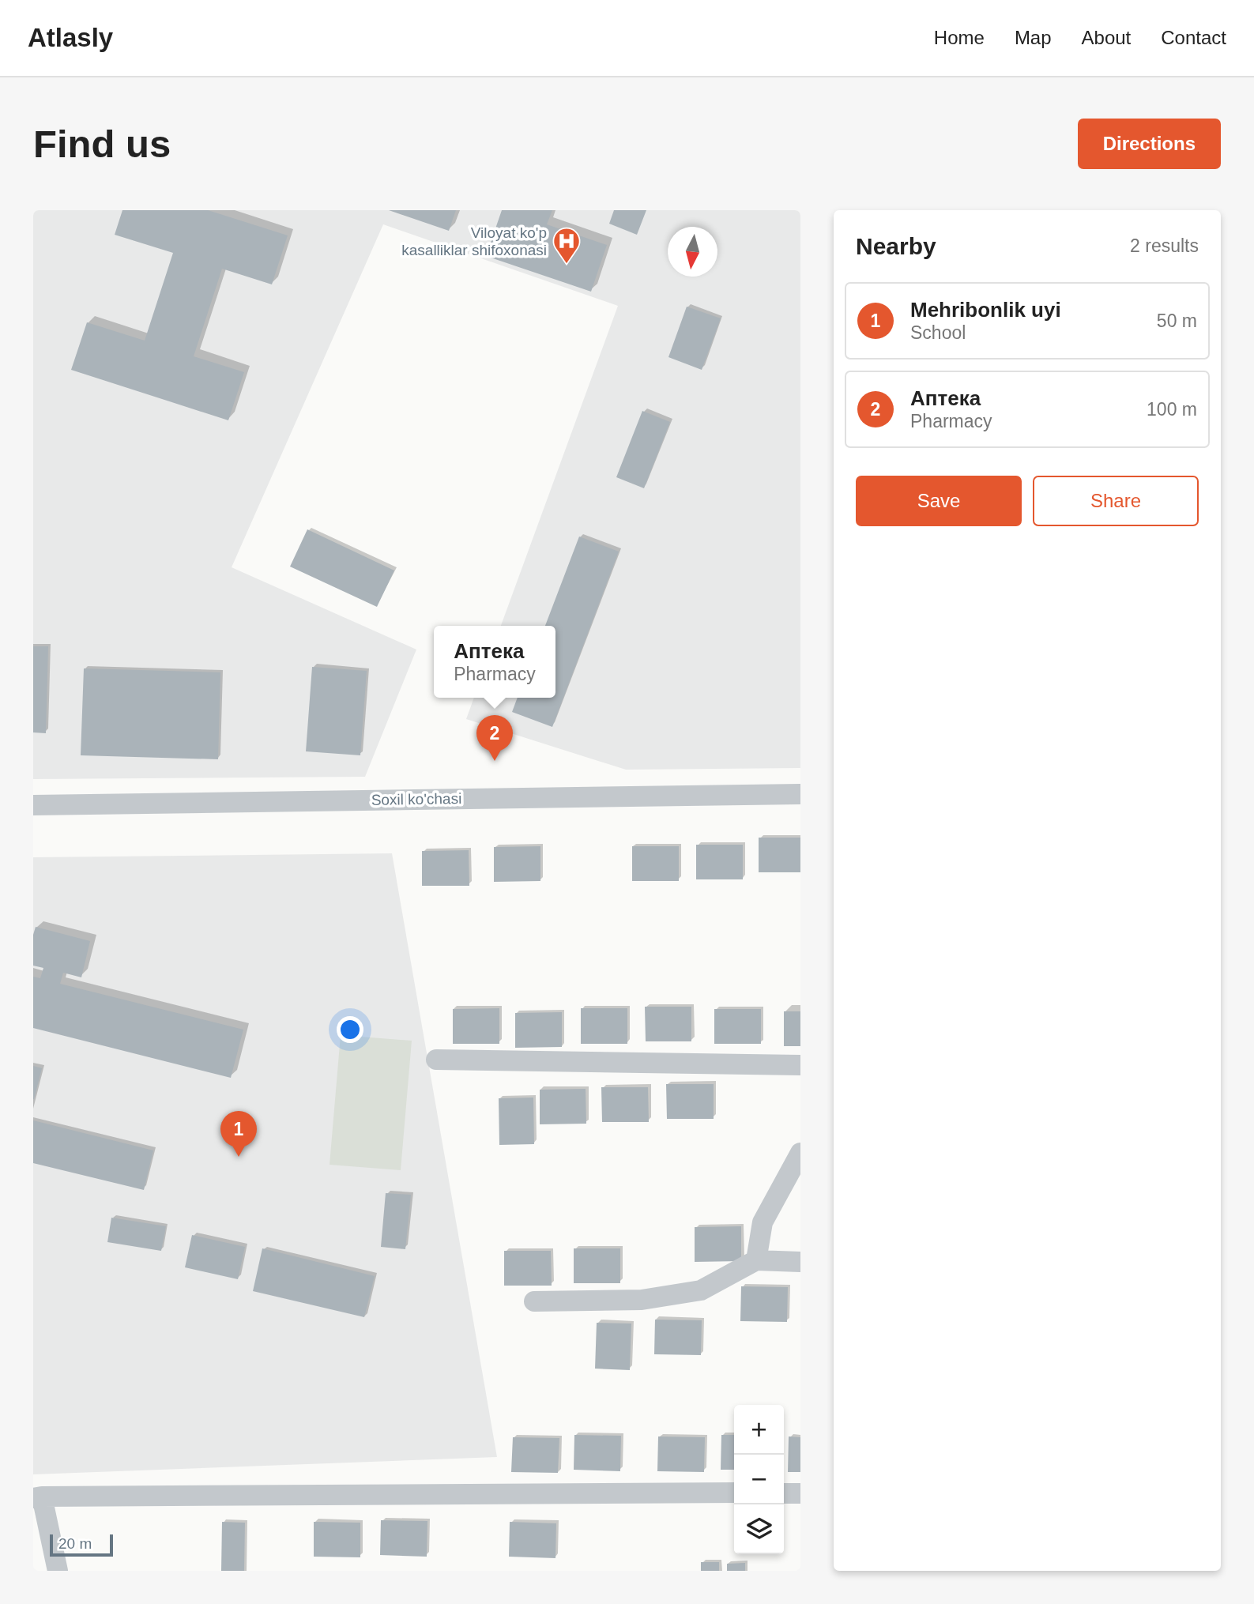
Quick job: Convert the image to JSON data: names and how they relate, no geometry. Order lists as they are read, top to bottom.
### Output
{
  "streets": {
    "street": ["Soxil ko'chasi"]
  },
  "places": {
    "hospital": ["Viloyat ko'p kasalliklar shifoxonasi"]
  },
  "scale_bar": "20 m",
  "north": "bottom",
  "page": {
    "header": "Atlasly",
    "nav": [
      "Home",
      "Map",
      "About",
      "Contact"
    ],
    "buttons": [
      "Directions",
      ["Save", "Share"]
    ],
    "title": "Find us",
    "heading": ["Nearby", "2 results"],
    "list": [
      {
        "mark": "1",
        "name": "Mehribonlik uyi",
        "note": "School",
        "value": "50 m"
      },
      {
        "mark": "2",
        "name": "Аптека",
        "note": "Pharmacy",
        "value": "100 m"
      }
    ],
    "popup": ["Аптека", "Pharmacy"],
    "pins": ["2", "1"],
    "map_buttons": ["+", "−"],
    "scale": "20 m"
  }
}
